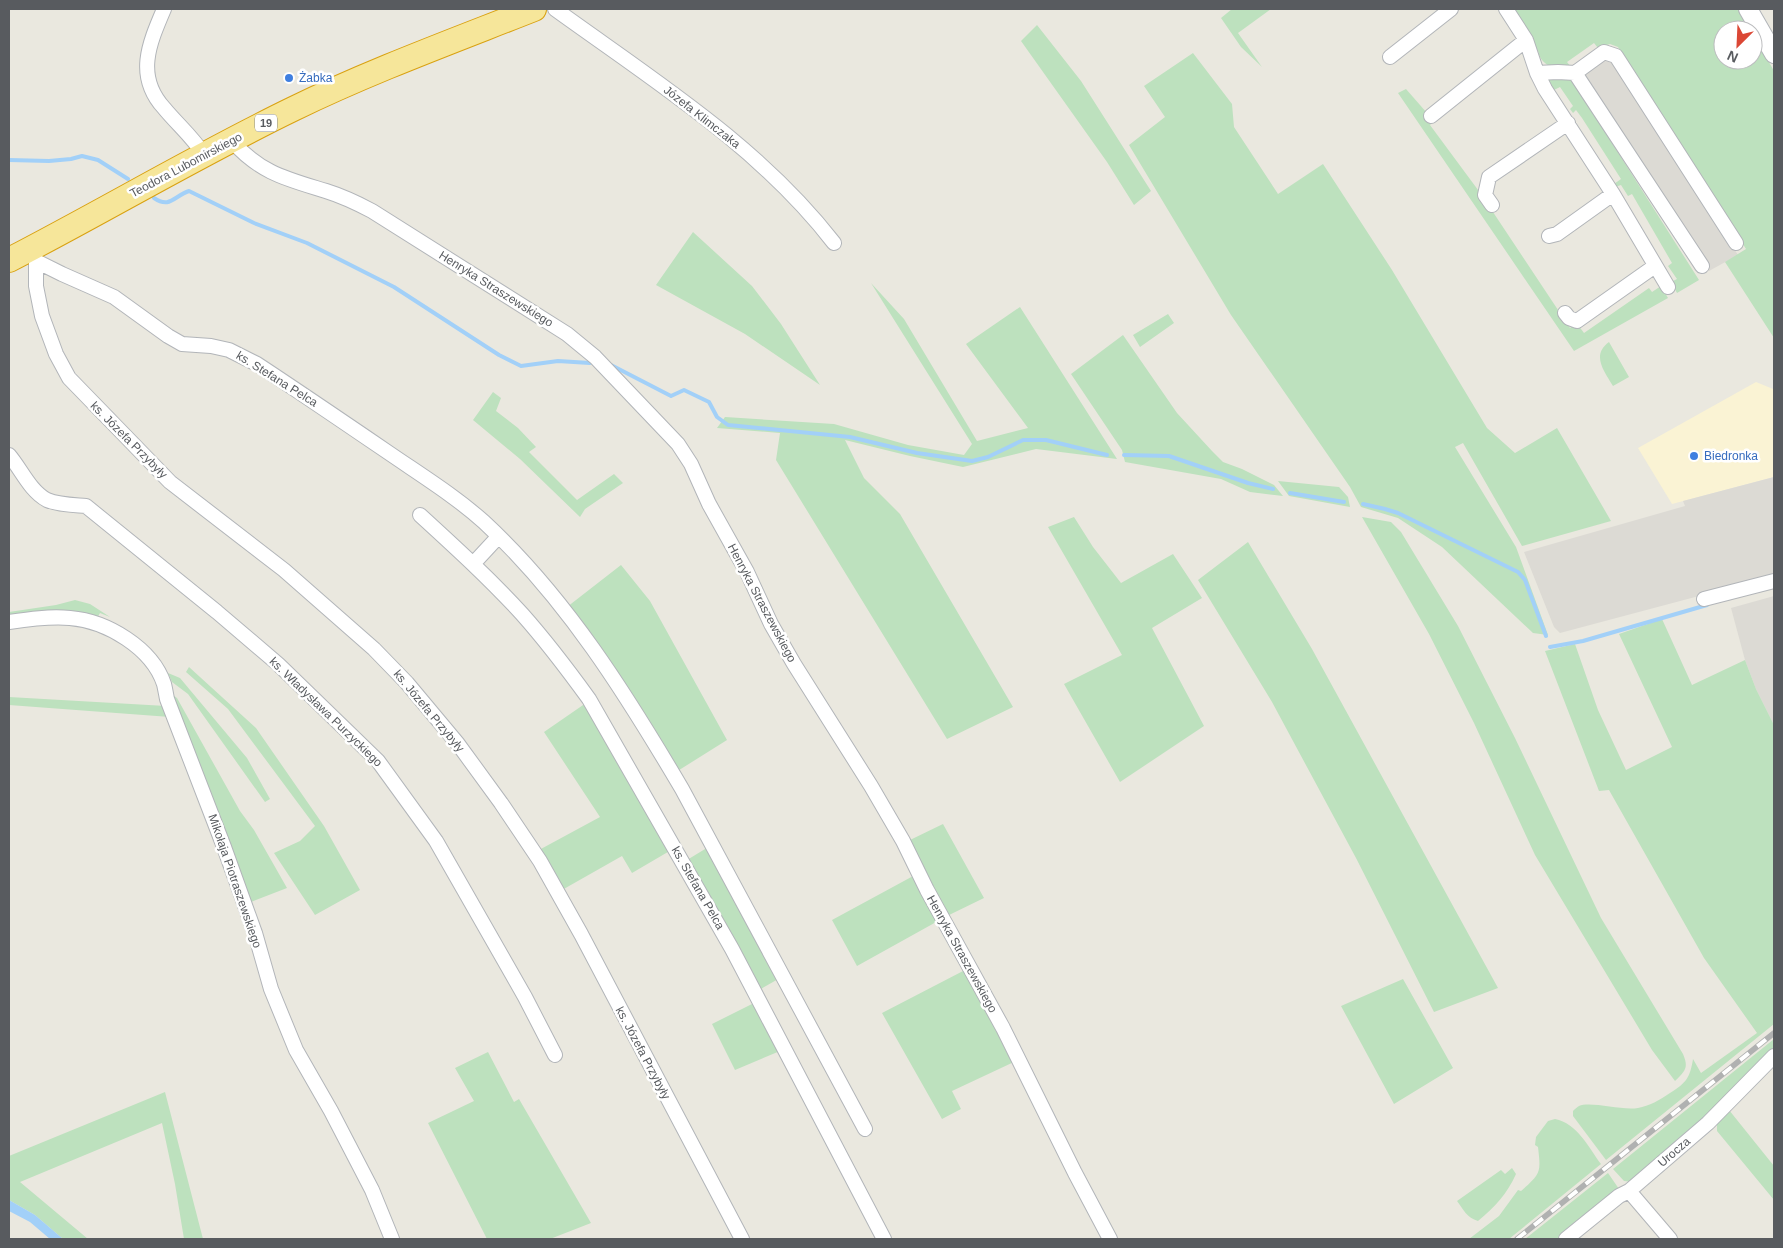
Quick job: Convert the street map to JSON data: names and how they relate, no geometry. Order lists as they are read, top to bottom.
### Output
{
  "streets": {
    "highway": ["19", "Teodora Lubomirskiego"],
    "street": [
      "Józefa Klimczaka",
      "Henryka Straszewskiego",
      "ks. Stefana Pelca",
      "ks. Józefa Przybyły",
      "ks. Władysława Purzyckiego",
      "Mikołaja Piotraszewskiego",
      "Urocza"
    ]
  },
  "crossings": [
    ["Teodora Lubomirskiego", "Henryka Straszewskiego"],
    ["Teodora Lubomirskiego", "ks. Stefana Pelca"],
    ["Teodora Lubomirskiego", "ks. Józefa Przybyły"],
    ["ks. Stefana Pelca", "ks. Józefa Przybyły"]
  ],
  "places": ["Żabka", "Biedronka"],
  "north": "bottom left"
}
